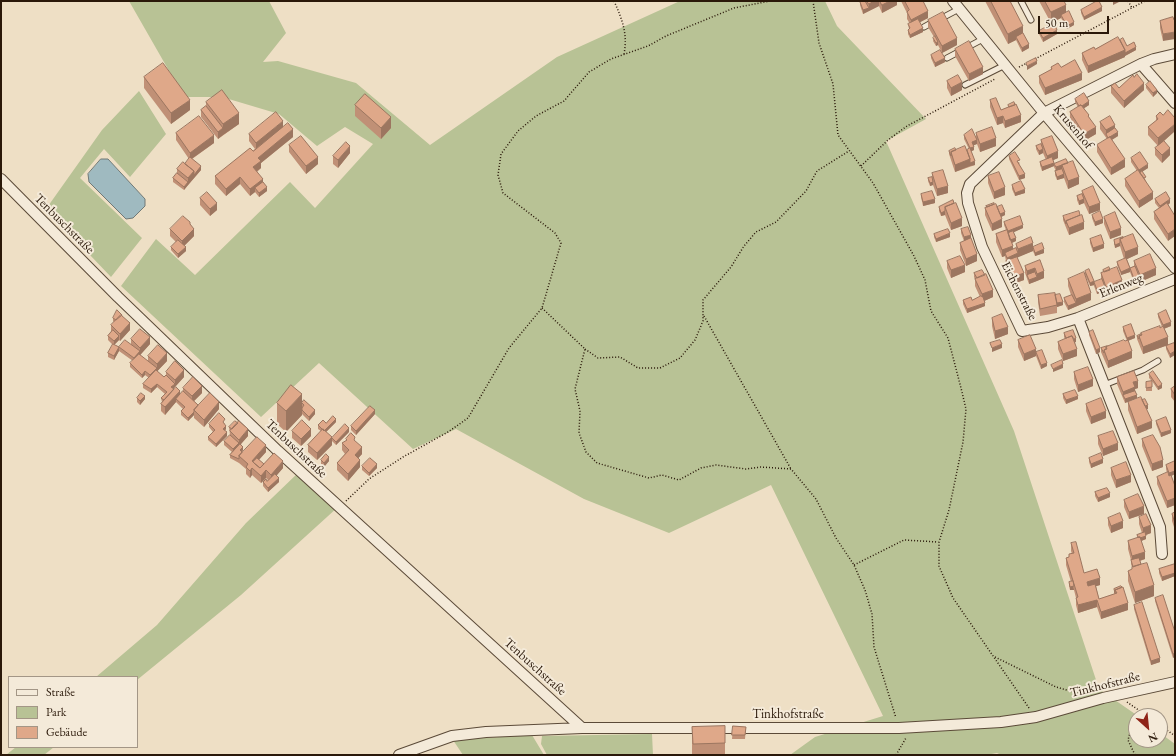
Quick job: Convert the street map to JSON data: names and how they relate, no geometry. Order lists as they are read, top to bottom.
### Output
{
  "streets": {
    "street": [
      "Krusenhof",
      "Tenbuschstraße",
      "Erlenweg",
      "Eichenstraße",
      "Tinkhofstraße"
    ]
  },
  "crossings": [
    ["Krusenhof", "Eichenstraße"],
    ["Tenbuschstraße", "Tinkhofstraße"],
    ["Erlenweg", "Eichenstraße"]
  ],
  "legend": ["Straße", "Park", "Gebäude"],
  "scale_bar": "50 m",
  "north": "bottom right"
}
